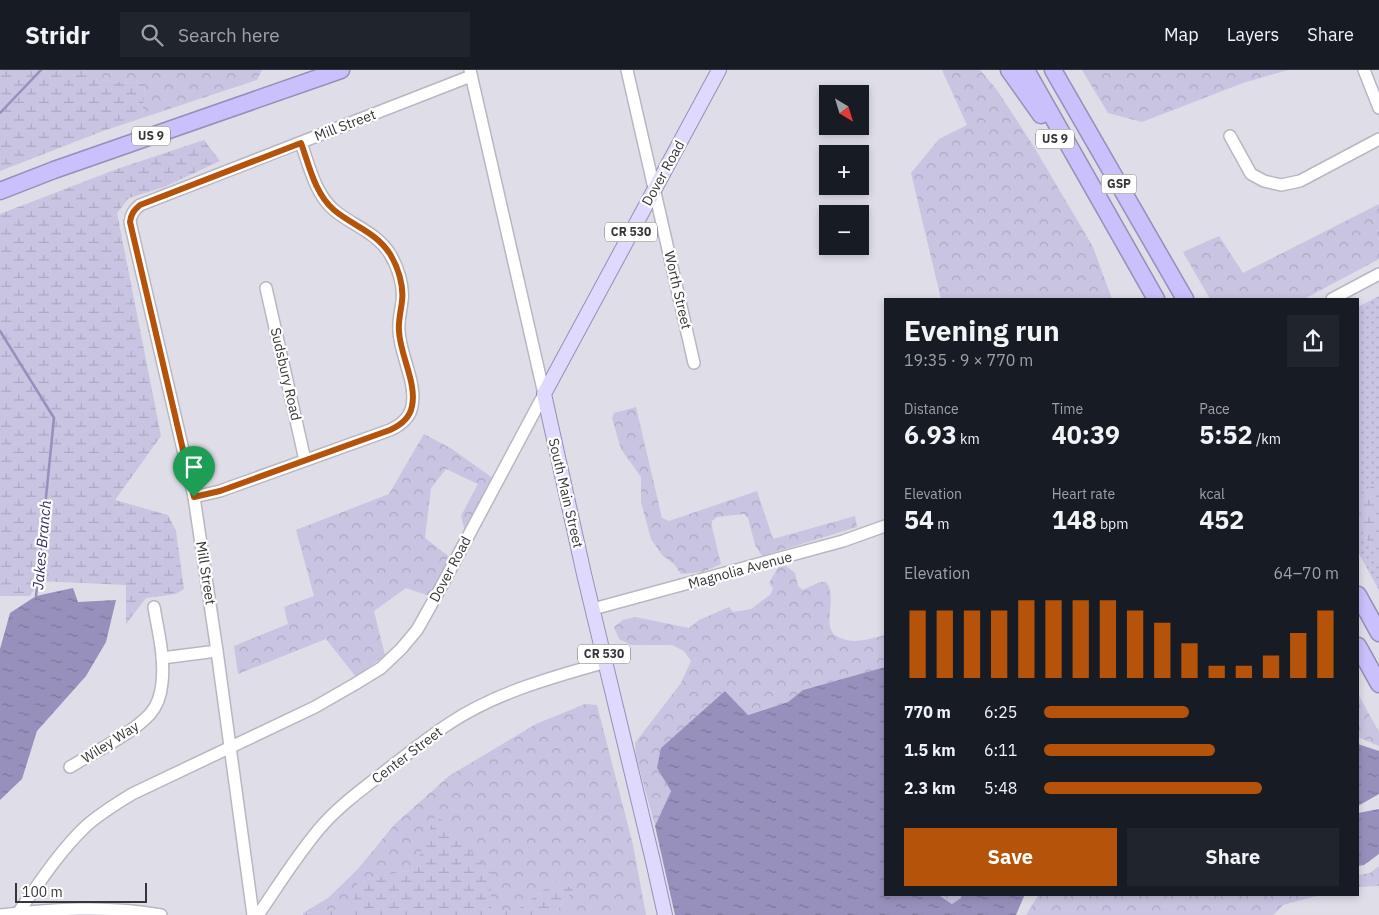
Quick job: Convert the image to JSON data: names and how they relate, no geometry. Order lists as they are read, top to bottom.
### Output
{
  "streets": {
    "highway": ["US 9", "GSP"],
    "main road": ["Dover Road", "CR 530", "South Main Street"],
    "street": [
      "Mill Street",
      "Worth Street",
      "Sudsbury Road",
      "Magnolia Avenue",
      "Wiley Way",
      "Center Street"
    ]
  },
  "crossings": [
    ["Mill Street", "Dover Road"],
    ["Mill Street", "South Main Street"],
    ["US 9", "GSP"],
    ["Dover Road", "Worth Street"],
    ["Dover Road", "South Main Street"],
    ["South Main Street", "Magnolia Avenue"],
    ["South Main Street", "Center Street"]
  ],
  "water": ["Jakes Branch"],
  "scale_bar": "100 m",
  "north": "bottom right",
  "page": {
    "header": "Stridr",
    "search": "Search here",
    "nav": ["Map", "Layers", "Share"],
    "map_buttons": ["+", "−"],
    "heading": ["Evening run", "19:35 · 9 × 770 m"],
    "stats": [
      ["Distance", "6.93 km"],
      ["Time", "40:39"],
      ["Pace", "5:52 /km"],
      ["Elevation", "54 m"],
      ["Heart rate", "148 bpm"],
      ["kcal", "452"]
    ],
    "chart": ["Elevation", "64–70 m"],
    "list": [
      {
        "name": "770 m",
        "note": "6:25"
      },
      {
        "name": "1.5 km",
        "note": "6:11"
      },
      {
        "name": "2.3 km",
        "note": "5:48"
      }
    ],
    "buttons": ["Save", "Share"],
    "scale": "100 m"
  }
}
